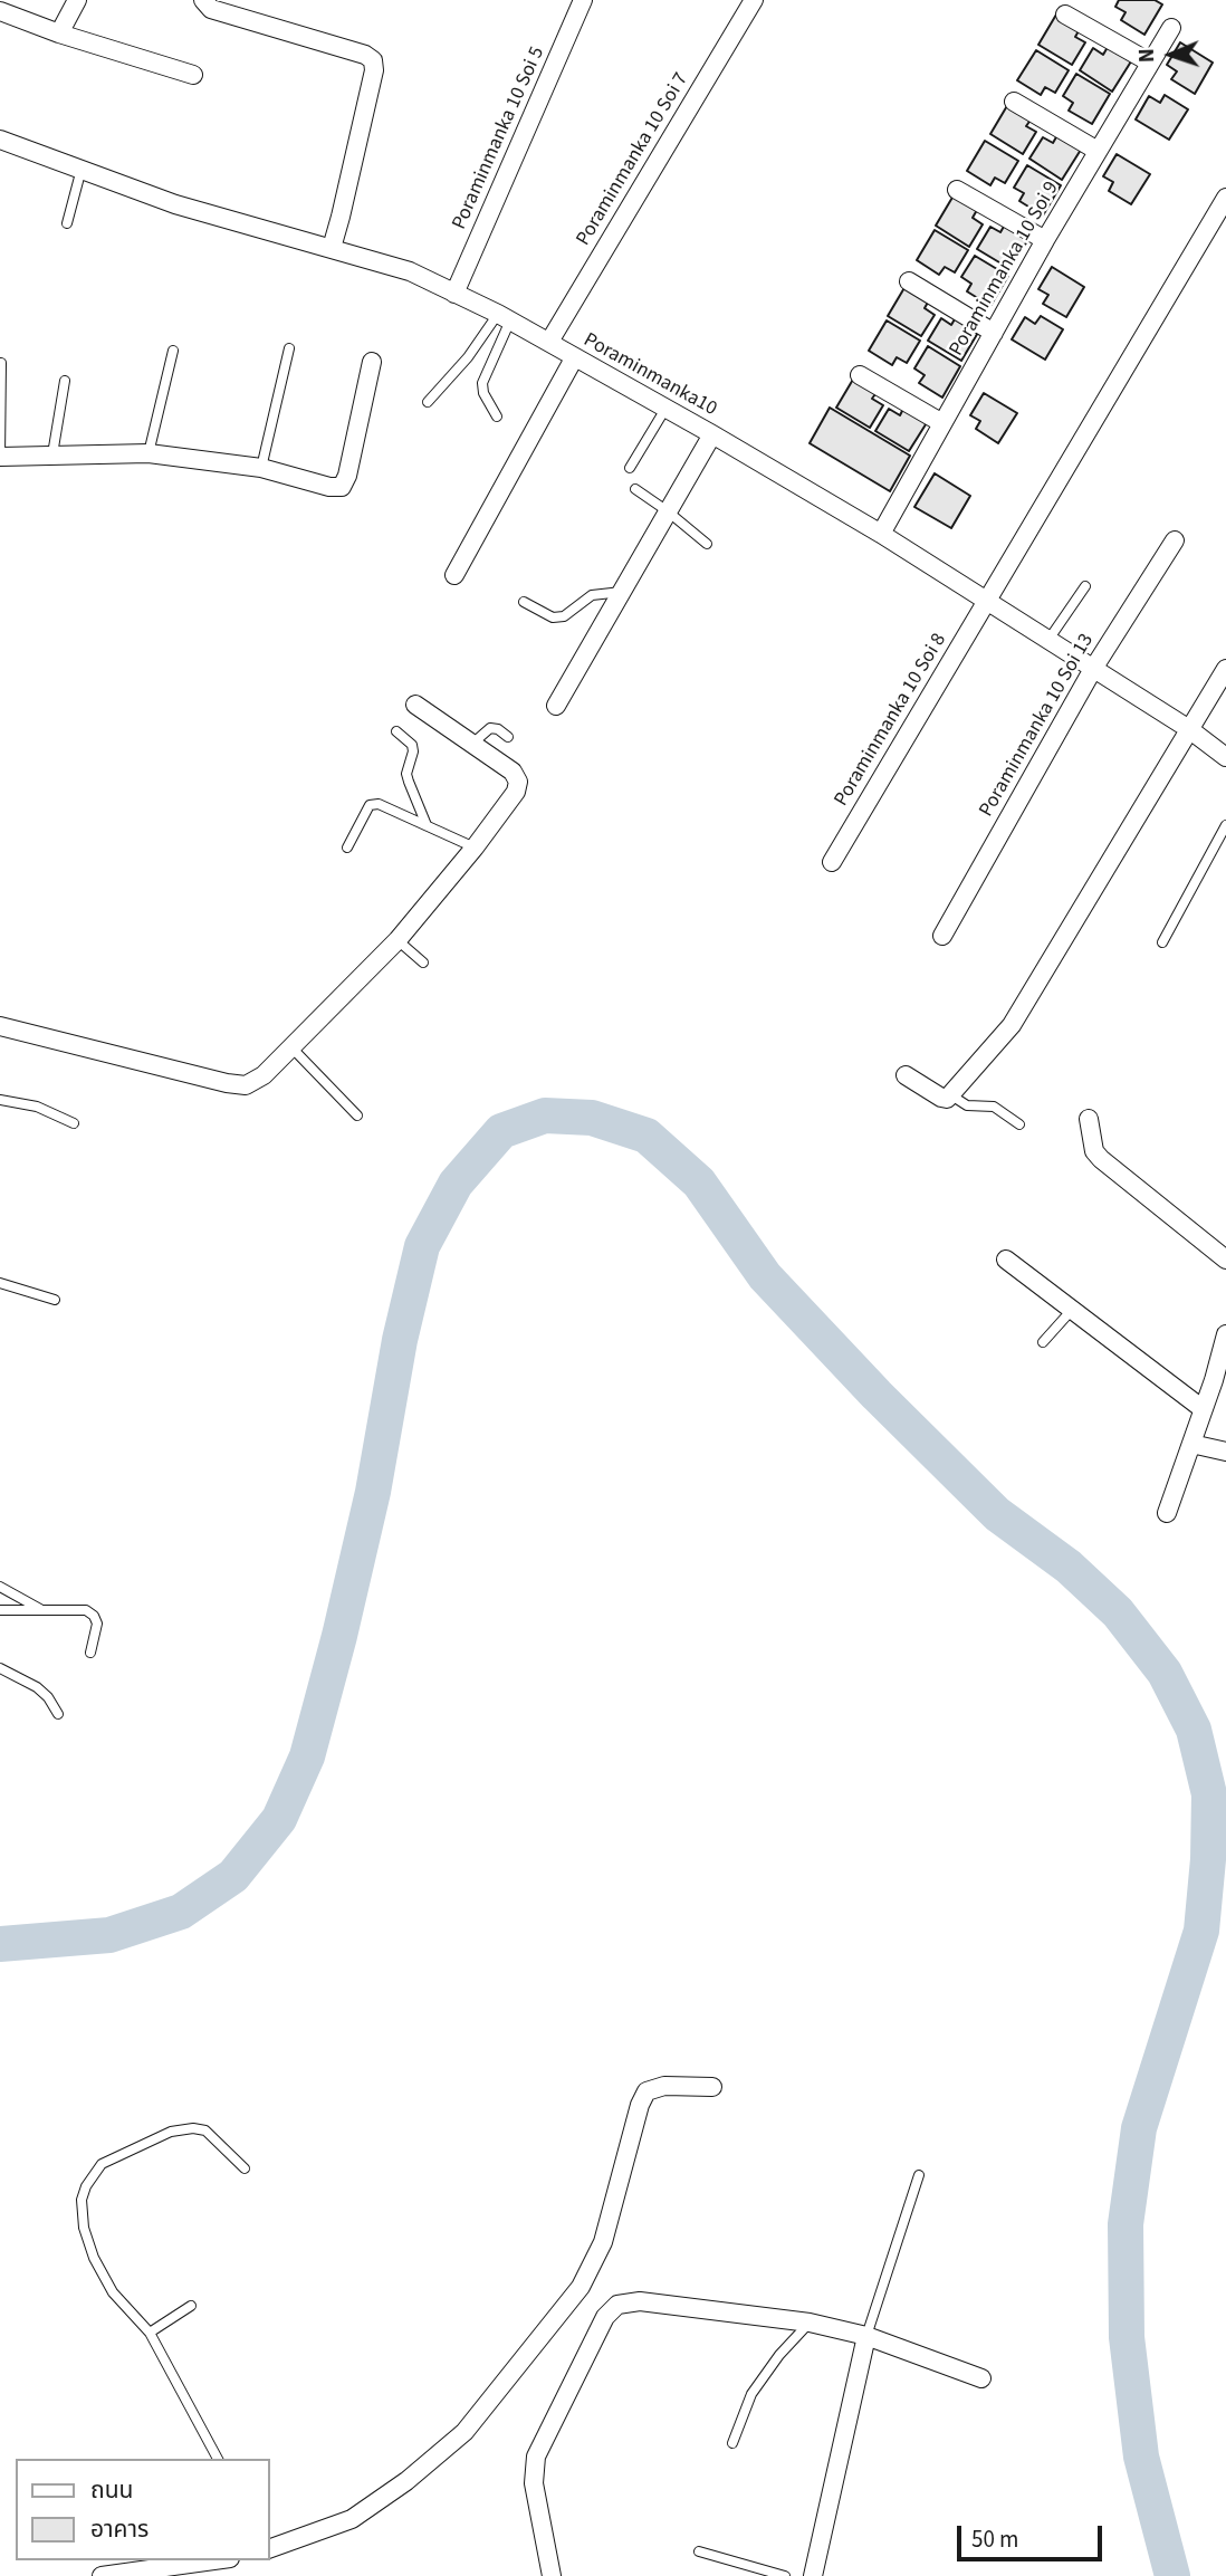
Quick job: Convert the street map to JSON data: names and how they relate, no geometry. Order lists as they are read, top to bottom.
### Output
{
  "streets": {
    "street": [
      "Poraminmanka 10 Soi 5",
      "Poraminmanka 10 Soi 7",
      "Poraminmanka 10 Soi 9",
      "Poraminmanka10",
      "Poraminmanka 10 Soi 8",
      "Poraminmanka 10 Soi 13"
    ]
  },
  "crossings": [
    ["Poraminmanka 10 Soi 5", "Poraminmanka10"],
    ["Poraminmanka 10 Soi 7", "Poraminmanka10"],
    ["Poraminmanka 10 Soi 9", "Poraminmanka10"],
    ["Poraminmanka10", "Poraminmanka 10 Soi 8"],
    ["Poraminmanka10", "Poraminmanka 10 Soi 13"]
  ],
  "legend": ["ถนน", "อาคาร"],
  "scale_bar": "50 m",
  "north": "left"
}
